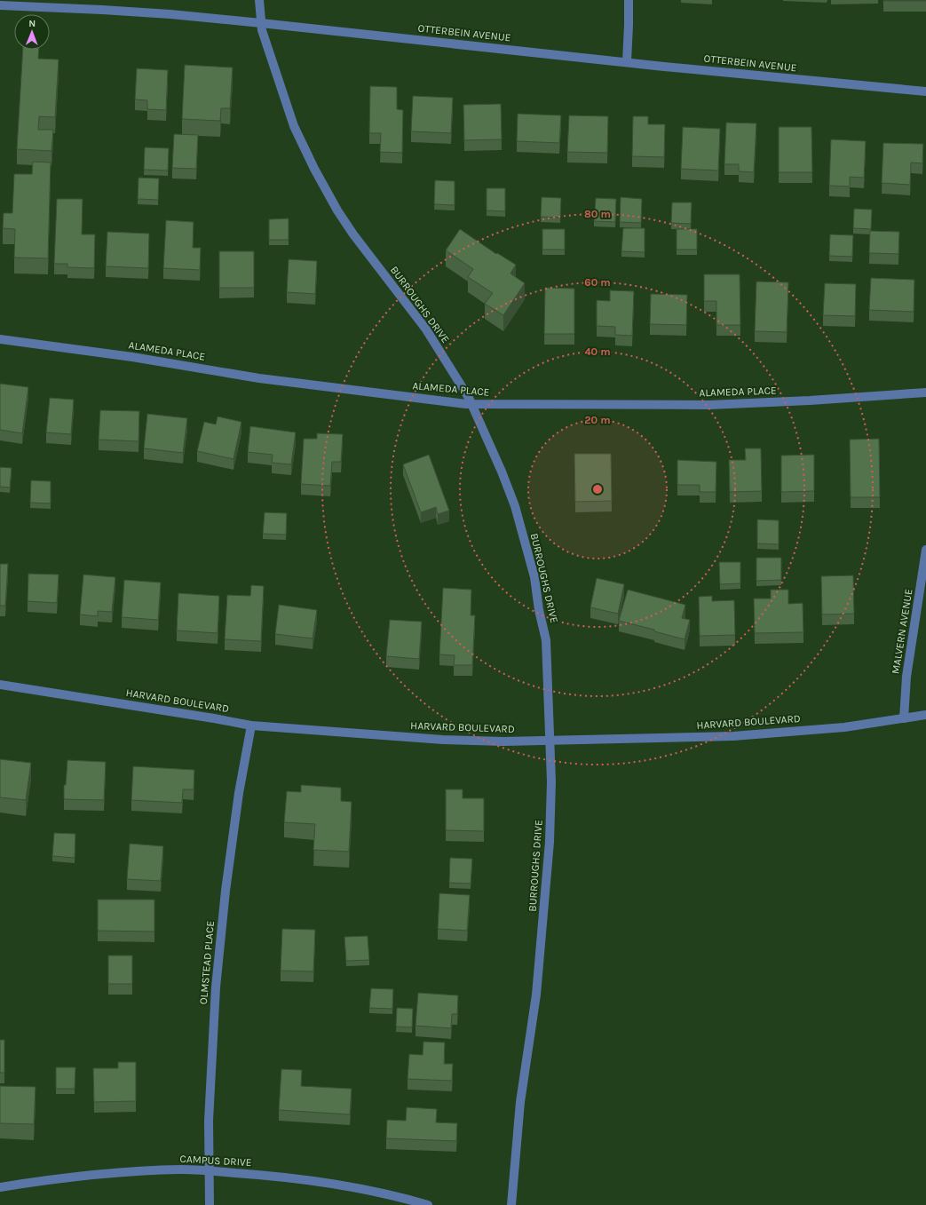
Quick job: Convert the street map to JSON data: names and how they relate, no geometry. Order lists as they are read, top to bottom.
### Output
{
  "streets": {
    "street": [
      "OTTERBEIN AVENUE",
      "BURROUGHS DRIVE",
      "ALAMEDA PLACE",
      "MALVERN AVENUE",
      "HARVARD BOULEVARD",
      "OLMSTEAD PLACE",
      "CAMPUS DRIVE"
    ]
  },
  "crossings": [
    ["OTTERBEIN AVENUE", "BURROUGHS DRIVE"],
    ["BURROUGHS DRIVE", "ALAMEDA PLACE"],
    ["BURROUGHS DRIVE", "HARVARD BOULEVARD"],
    ["MALVERN AVENUE", "HARVARD BOULEVARD"],
    ["HARVARD BOULEVARD", "OLMSTEAD PLACE"],
    ["OLMSTEAD PLACE", "CAMPUS DRIVE"]
  ],
  "north": "top",
  "rings": [
    "80 m",
    "60 m",
    "40 m",
    "20 m"
  ]
}
